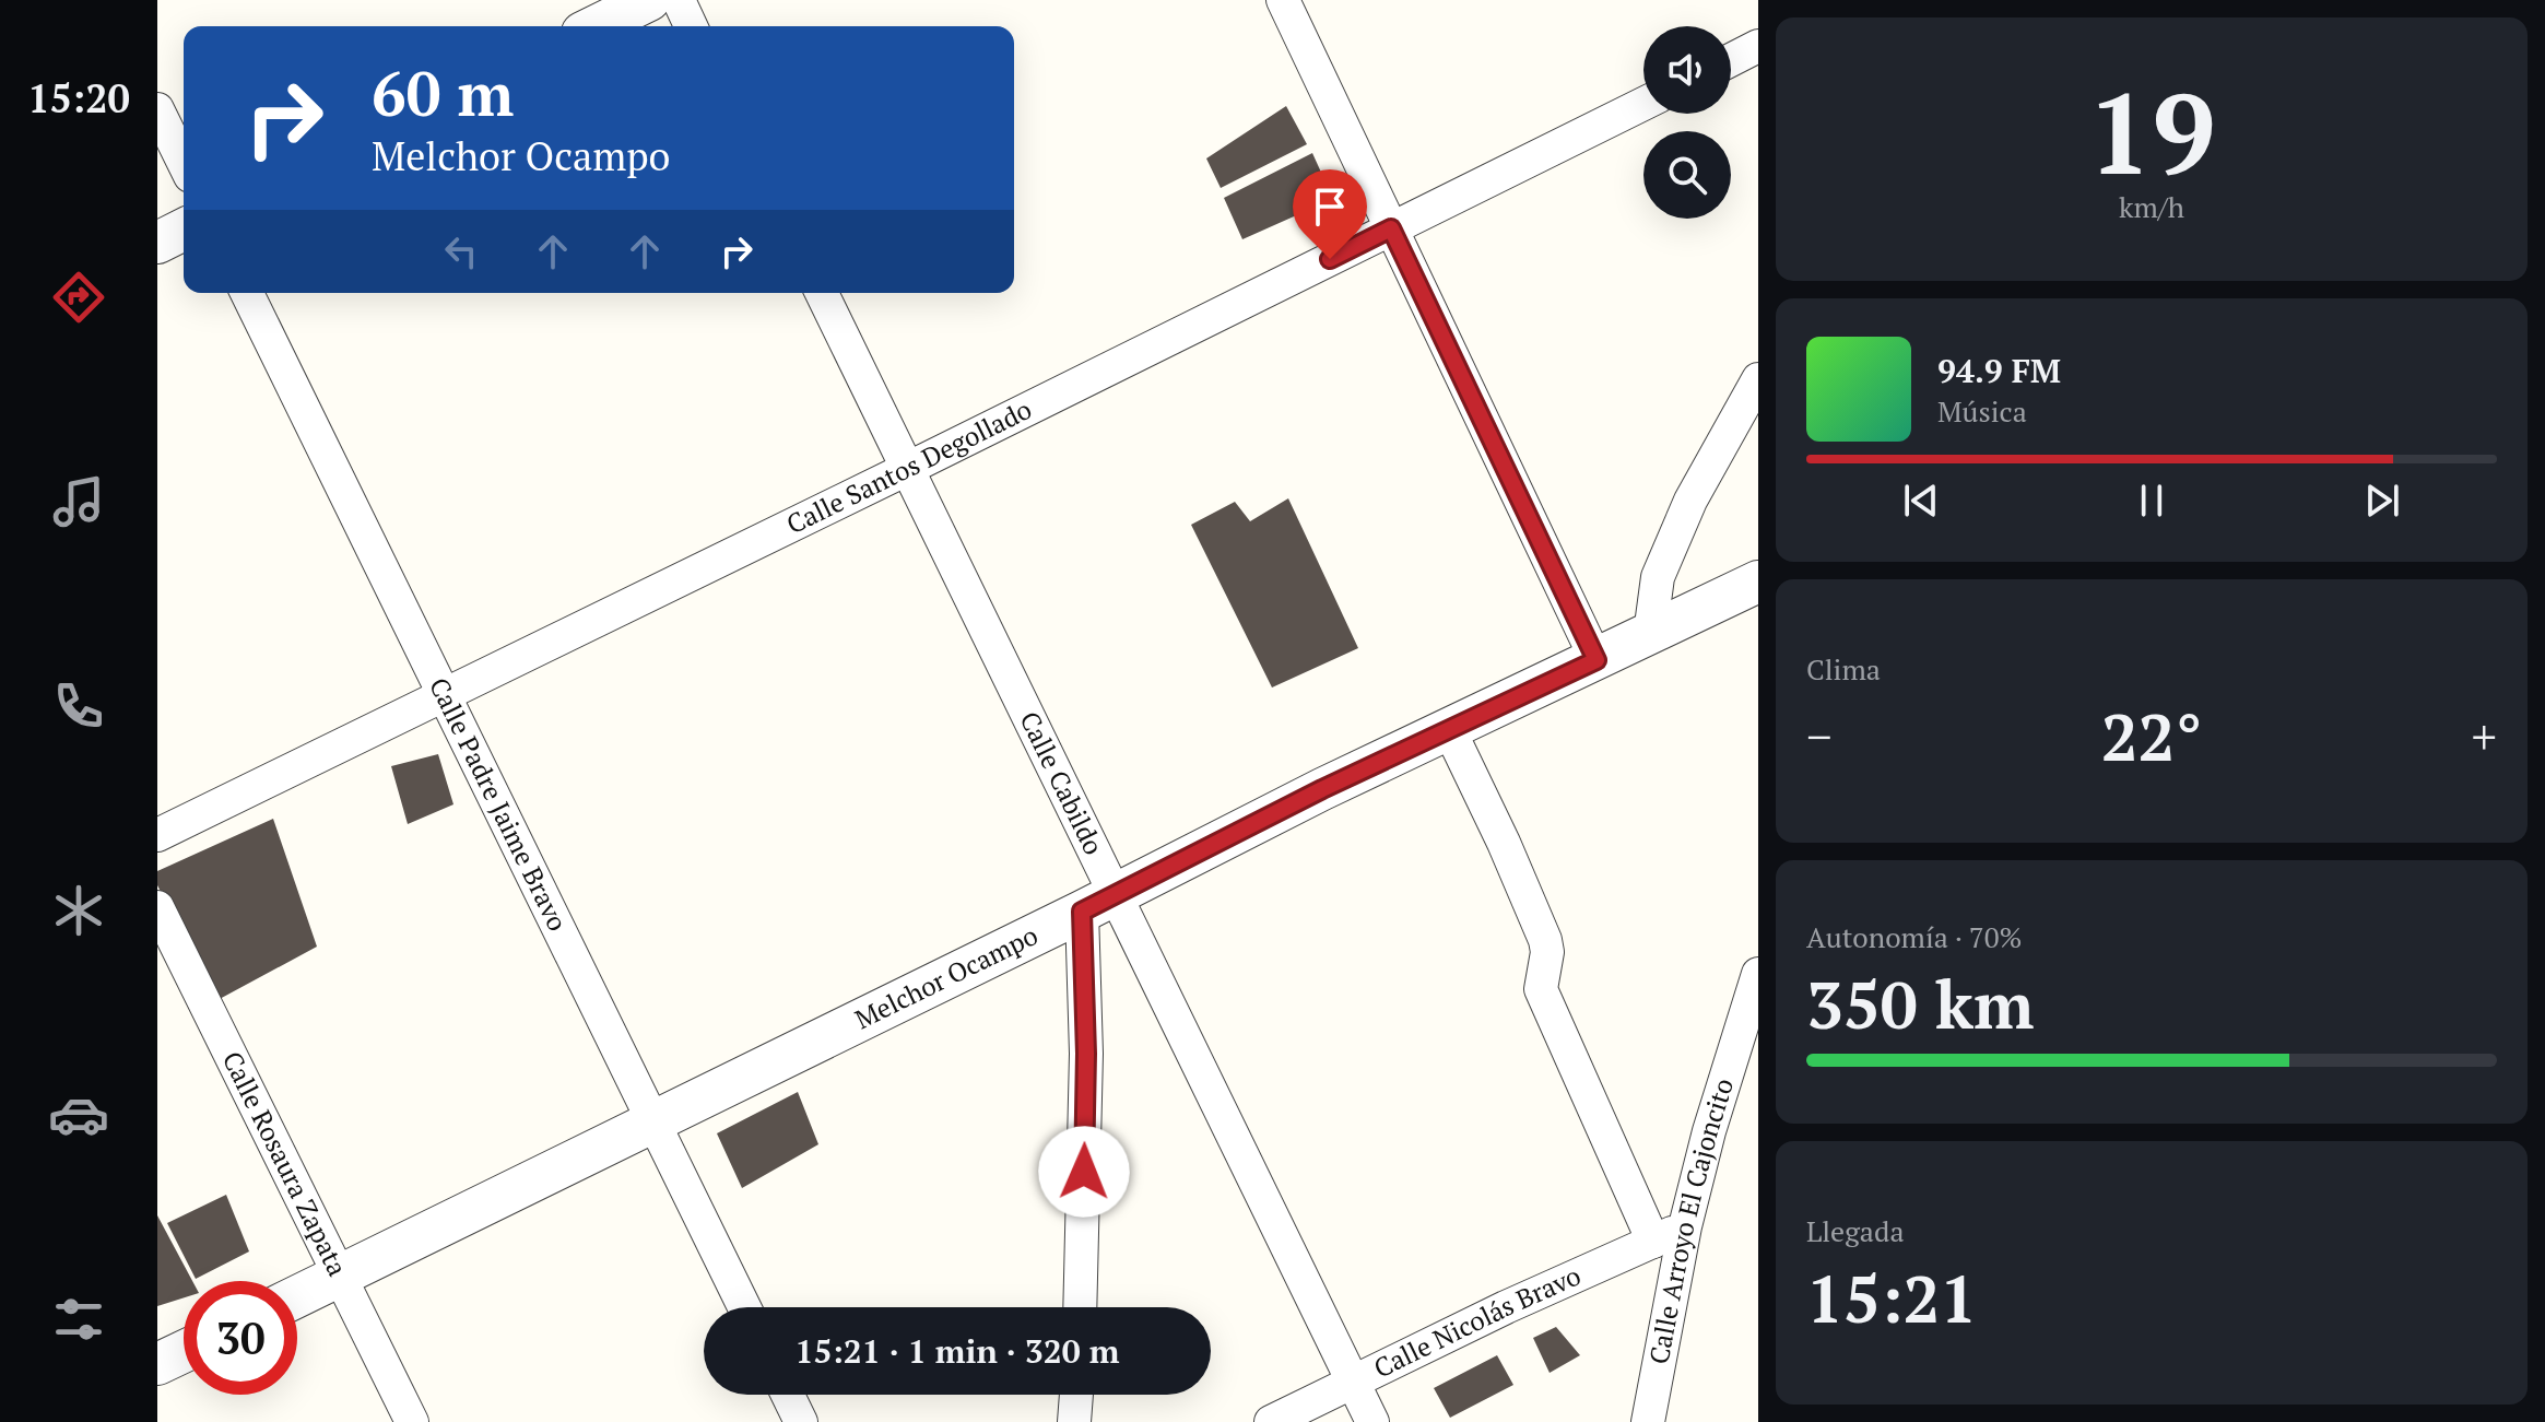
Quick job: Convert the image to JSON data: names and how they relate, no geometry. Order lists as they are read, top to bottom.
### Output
{
  "streets": {
    "street": [
      "Calle Santos Degollado",
      "Calle Cabildo",
      "Calle Padre Jaime Bravo",
      "Melchor Ocampo",
      "Calle Rosaura Zapata",
      "Calle Arroyo El Cajoncito",
      "Calle Nicolás Bravo"
    ]
  },
  "crossings": [
    ["Calle Santos Degollado", "Calle Cabildo"],
    ["Calle Santos Degollado", "Calle Padre Jaime Bravo"],
    ["Calle Cabildo", "Melchor Ocampo"],
    ["Calle Cabildo", "Calle Nicolás Bravo"],
    ["Calle Padre Jaime Bravo", "Melchor Ocampo"],
    ["Melchor Ocampo", "Calle Rosaura Zapata"],
    ["Calle Arroyo El Cajoncito", "Calle Nicolás Bravo"]
  ],
  "page": {
    "tabs": "15:20",
    "tile": [
      ["19", "km/h"],
      "Clima",
      ["Autonomía · 70%", "350 km"],
      ["Llegada", "15:21"]
    ],
    "turn": ["60 m", "Melchor Ocampo"],
    "song": ["94.9 FM", "Música"],
    "heat": ["−", "22°", "+"],
    "limit": "30",
    "trip": "15:21 · 1 min · 320 m"
  }
}
